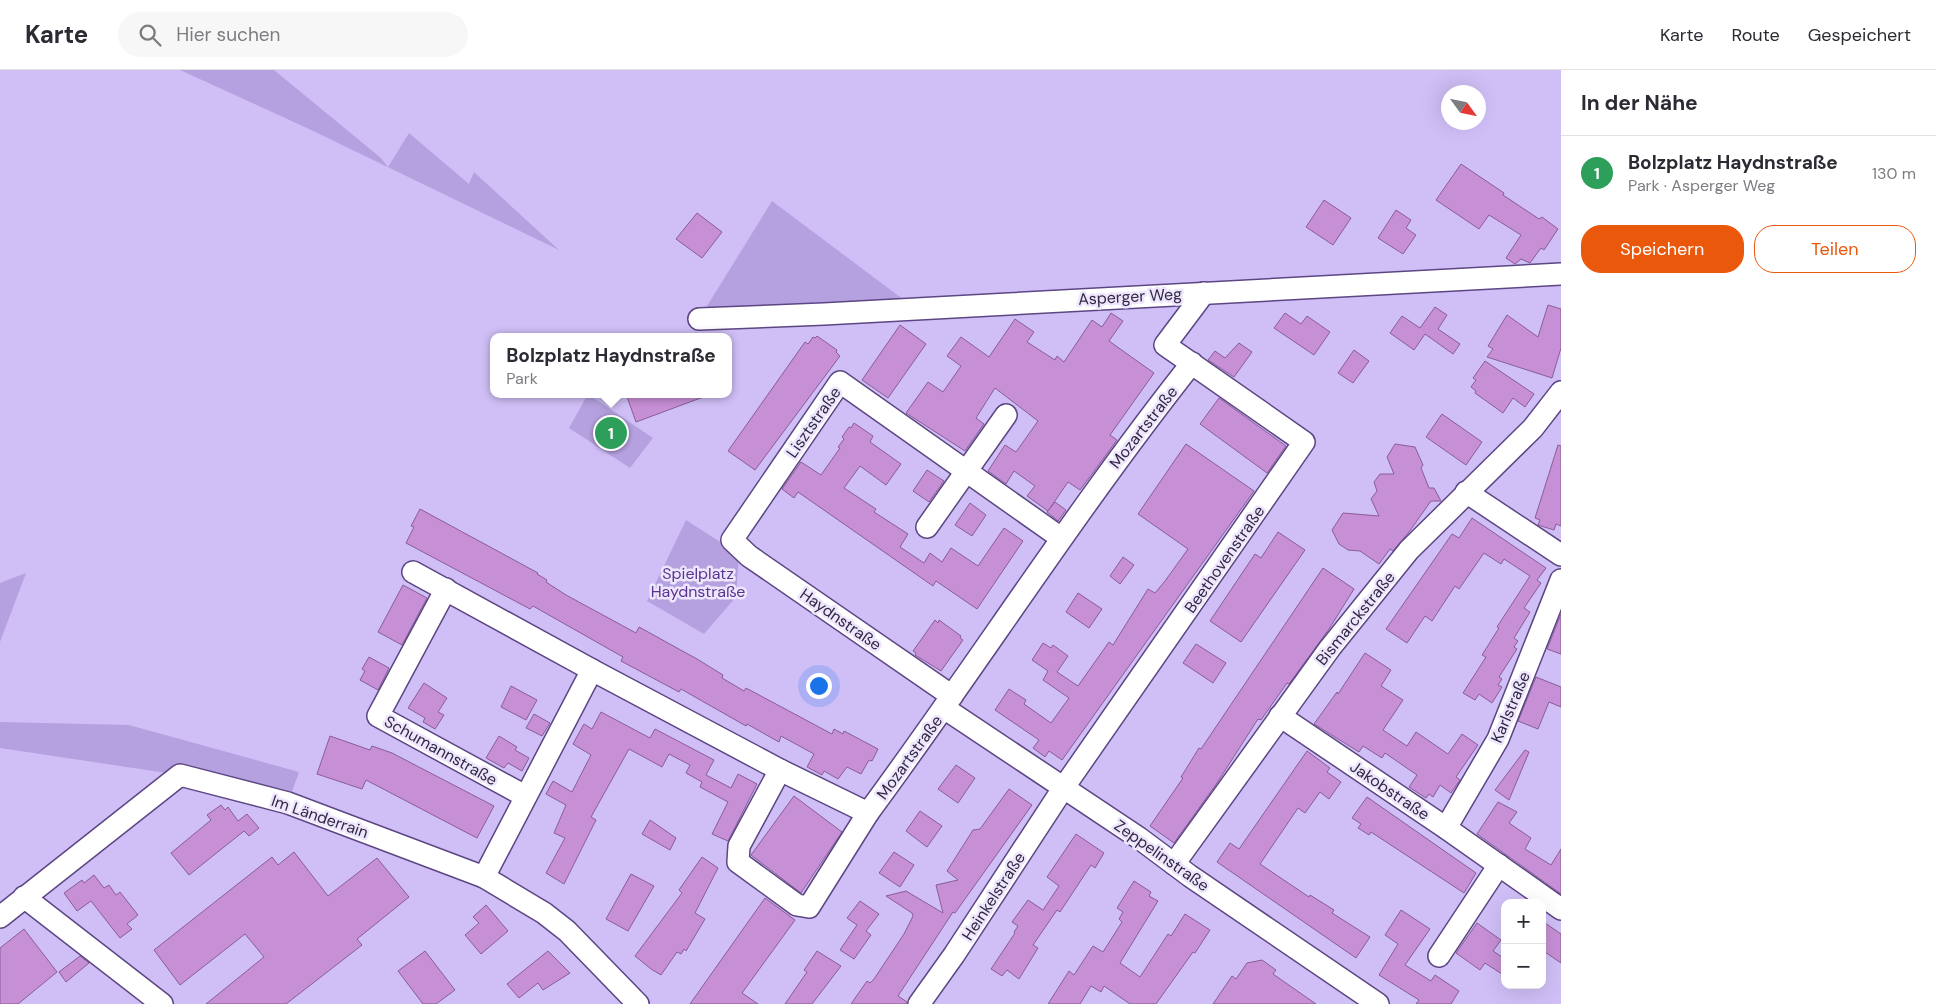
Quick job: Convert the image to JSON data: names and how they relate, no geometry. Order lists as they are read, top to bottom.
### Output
{
  "streets": {
    "street": [
      "Asperger Weg",
      "Lisztstraße",
      "Mozartstraße",
      "Beethovenstraße",
      "Bismarckstraße",
      "Haydnstraße",
      "Karlstraße",
      "Schumannstraße",
      "Jakobstraße",
      "Im Länderrain",
      "Zeppelinstraße",
      "Heinkelstraße"
    ]
  },
  "crossings": [
    ["Lisztstraße", "Mozartstraße"],
    ["Lisztstraße", "Haydnstraße"],
    ["Mozartstraße", "Beethovenstraße"],
    ["Mozartstraße", "Haydnstraße"],
    ["Mozartstraße", "Zeppelinstraße"],
    ["Beethovenstraße", "Zeppelinstraße"],
    ["Beethovenstraße", "Heinkelstraße"],
    ["Bismarckstraße", "Jakobstraße"],
    ["Bismarckstraße", "Zeppelinstraße"],
    ["Haydnstraße", "Zeppelinstraße"],
    ["Karlstraße", "Jakobstraße"],
    ["Zeppelinstraße", "Heinkelstraße"]
  ],
  "parks": ["Spielplatz Haydnstraße"],
  "north": "bottom right",
  "page": {
    "header": "Karte",
    "search": "Hier suchen",
    "nav": ["Karte", "Route", "Gespeichert"],
    "heading": "In der Nähe",
    "list": [
      {
        "mark": "1",
        "name": "Bolzplatz Haydnstraße",
        "note": "Park · Asperger Weg",
        "value": "130 m"
      }
    ],
    "buttons": ["Speichern", "Teilen"],
    "popup": ["Bolzplatz Haydnstraße", "Park"],
    "pins": "1",
    "map_buttons": ["+", "−"]
  }
}
